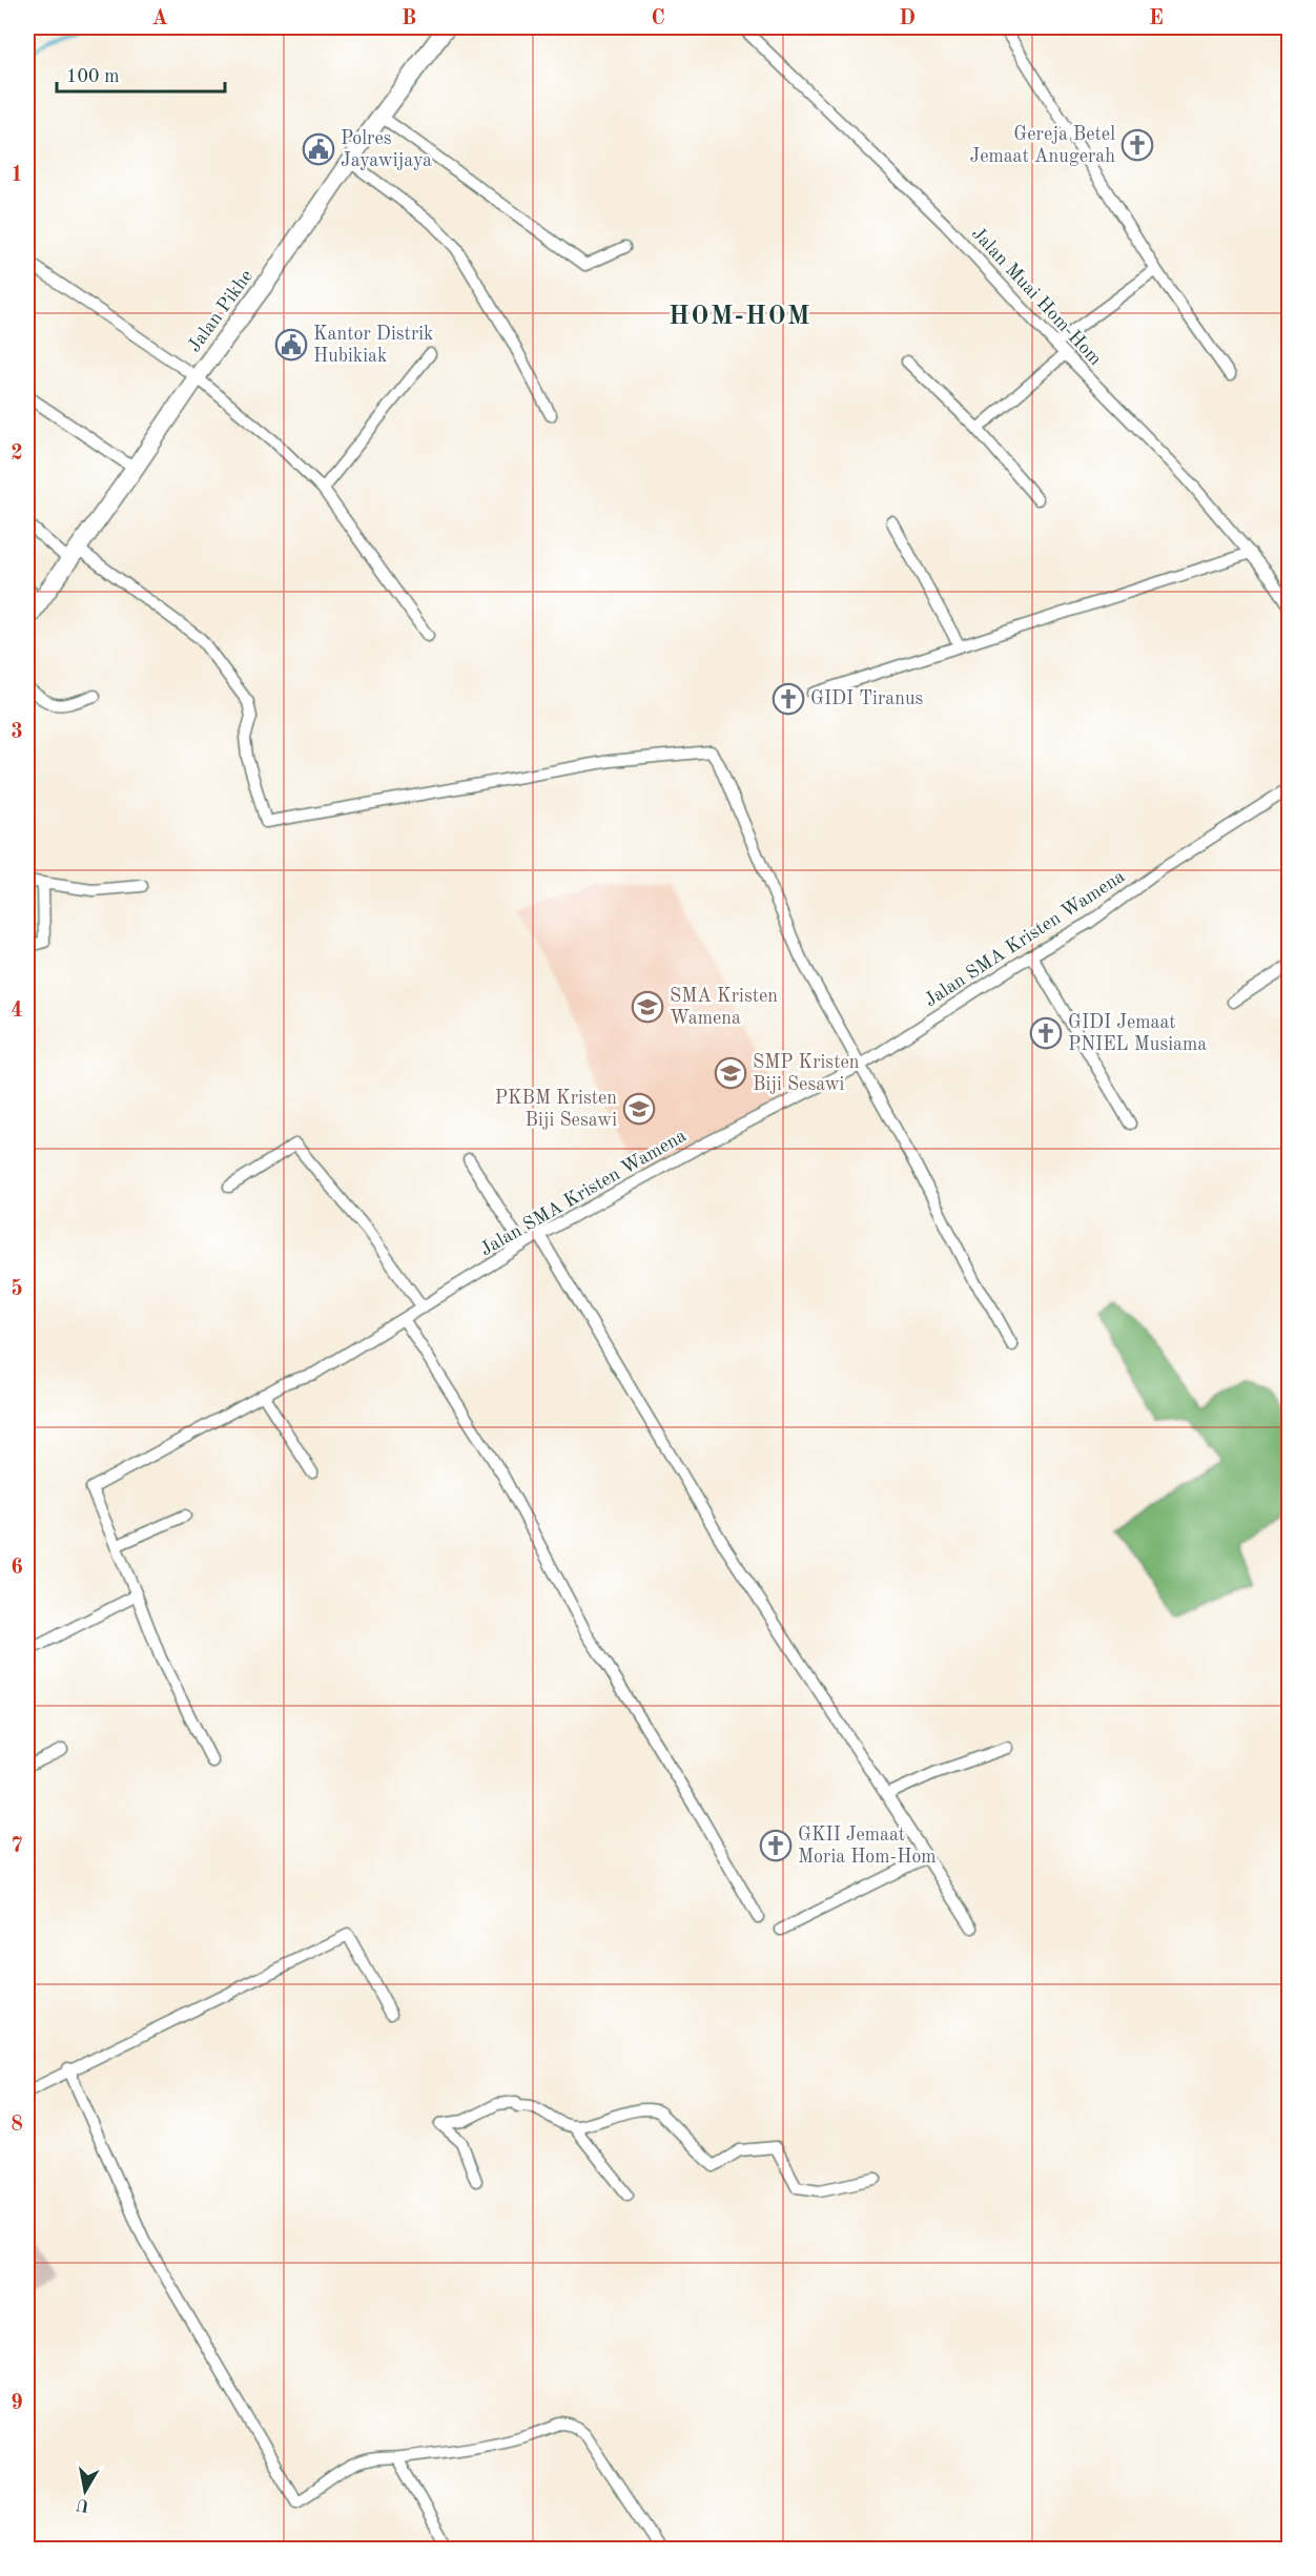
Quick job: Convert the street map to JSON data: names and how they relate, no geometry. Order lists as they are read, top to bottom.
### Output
{
  "streets": {
    "highway": ["Jalan Pikhe"],
    "street": ["Jalan Muai Hom-Hom", "Jalan SMA Kristen Wamena"]
  },
  "districts": ["HOM-HOM"],
  "places": {
    "church": [
      "Gereja Betel Jemaat Anugerah",
      "GIDI Tiranus",
      "GIDI Jemaat PNIEL Musiama",
      "GKII Jemaat Moria Hom-Hom"
    ],
    "public building": ["Polres Jayawijaya", "Kantor Distrik Hubikiak"],
    "school or university": ["SMA Kristen Wamena", "SMP Kristen Biji Sesawi", "PKBM Kristen Biji Sesawi"]
  },
  "scale_bar": "100 m",
  "north": "bottom",
  "grid": {
    "columns": [
      "A",
      "B",
      "C",
      "D",
      "E"
    ],
    "rows": [
      "1",
      "2",
      "3",
      "4",
      "5",
      "6",
      "7",
      "8",
      "9"
    ]
  }
}
